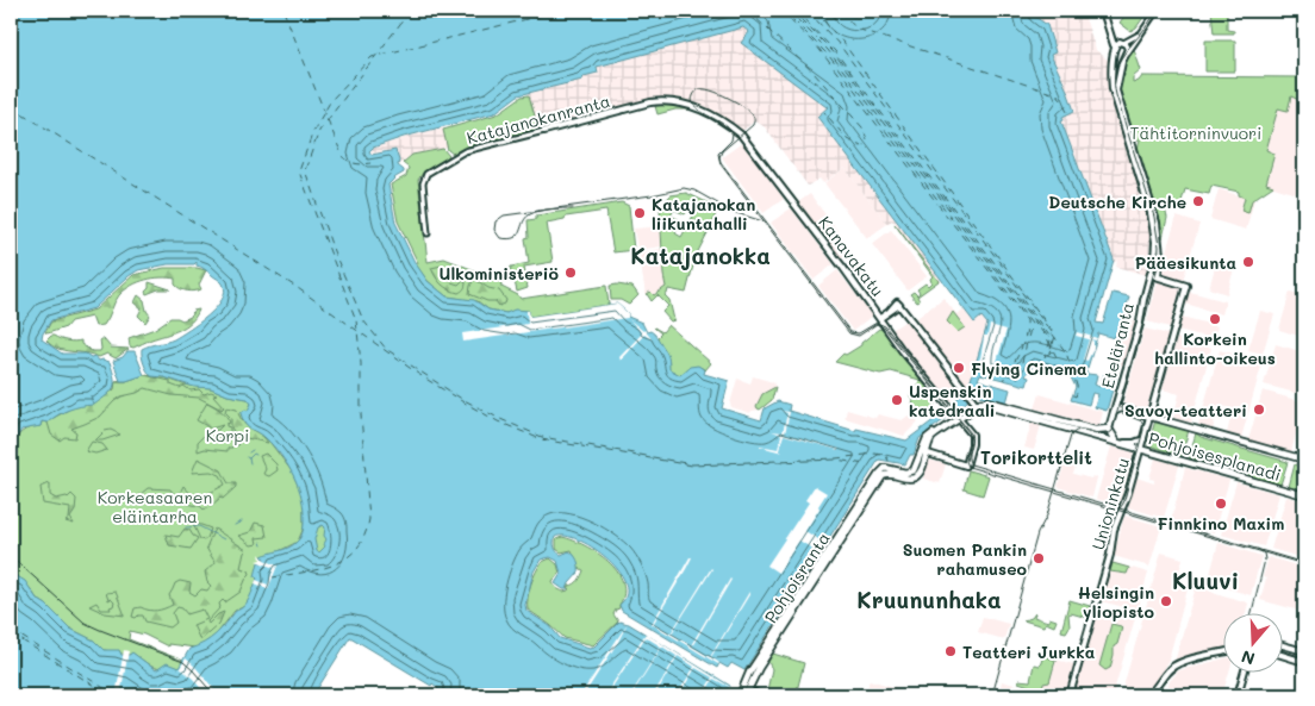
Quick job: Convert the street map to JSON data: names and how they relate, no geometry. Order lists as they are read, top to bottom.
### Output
{
  "streets": {
    "main road": [
      "Katajanokanranta",
      "Kanavakatu",
      "Eteläranta",
      "Pohjoisesplanadi",
      "Unioninkatu",
      "Pohjoisranta"
    ]
  },
  "crossings": [
    ["Katajanokanranta", "Kanavakatu"],
    ["Eteläranta", "Pohjoisesplanadi"],
    ["Eteläranta", "Unioninkatu"],
    ["Pohjoisesplanadi", "Unioninkatu"]
  ],
  "districts": [
    "Katajanokka",
    "Torikorttelit",
    "Kluuvi",
    "Kruununhaka"
  ],
  "parks": ["Tähtitorninvuori", "Korpi", "Korkeasaaren eläintarha"],
  "places": [
    "Deutsche Kirche",
    "Katajanokan liikuntahalli",
    "Pääesikunta",
    "Ulkoministeriö",
    "Korkein hallinto-oikeus",
    "Flying Cinema",
    "Uspenskin katedraali",
    "Savoy-teatteri",
    "Finnkino Maxim",
    "Suomen Pankin rahamuseo",
    "Helsingin yliopisto",
    "Teatteri Jurkka"
  ],
  "north": "bottom"
}
